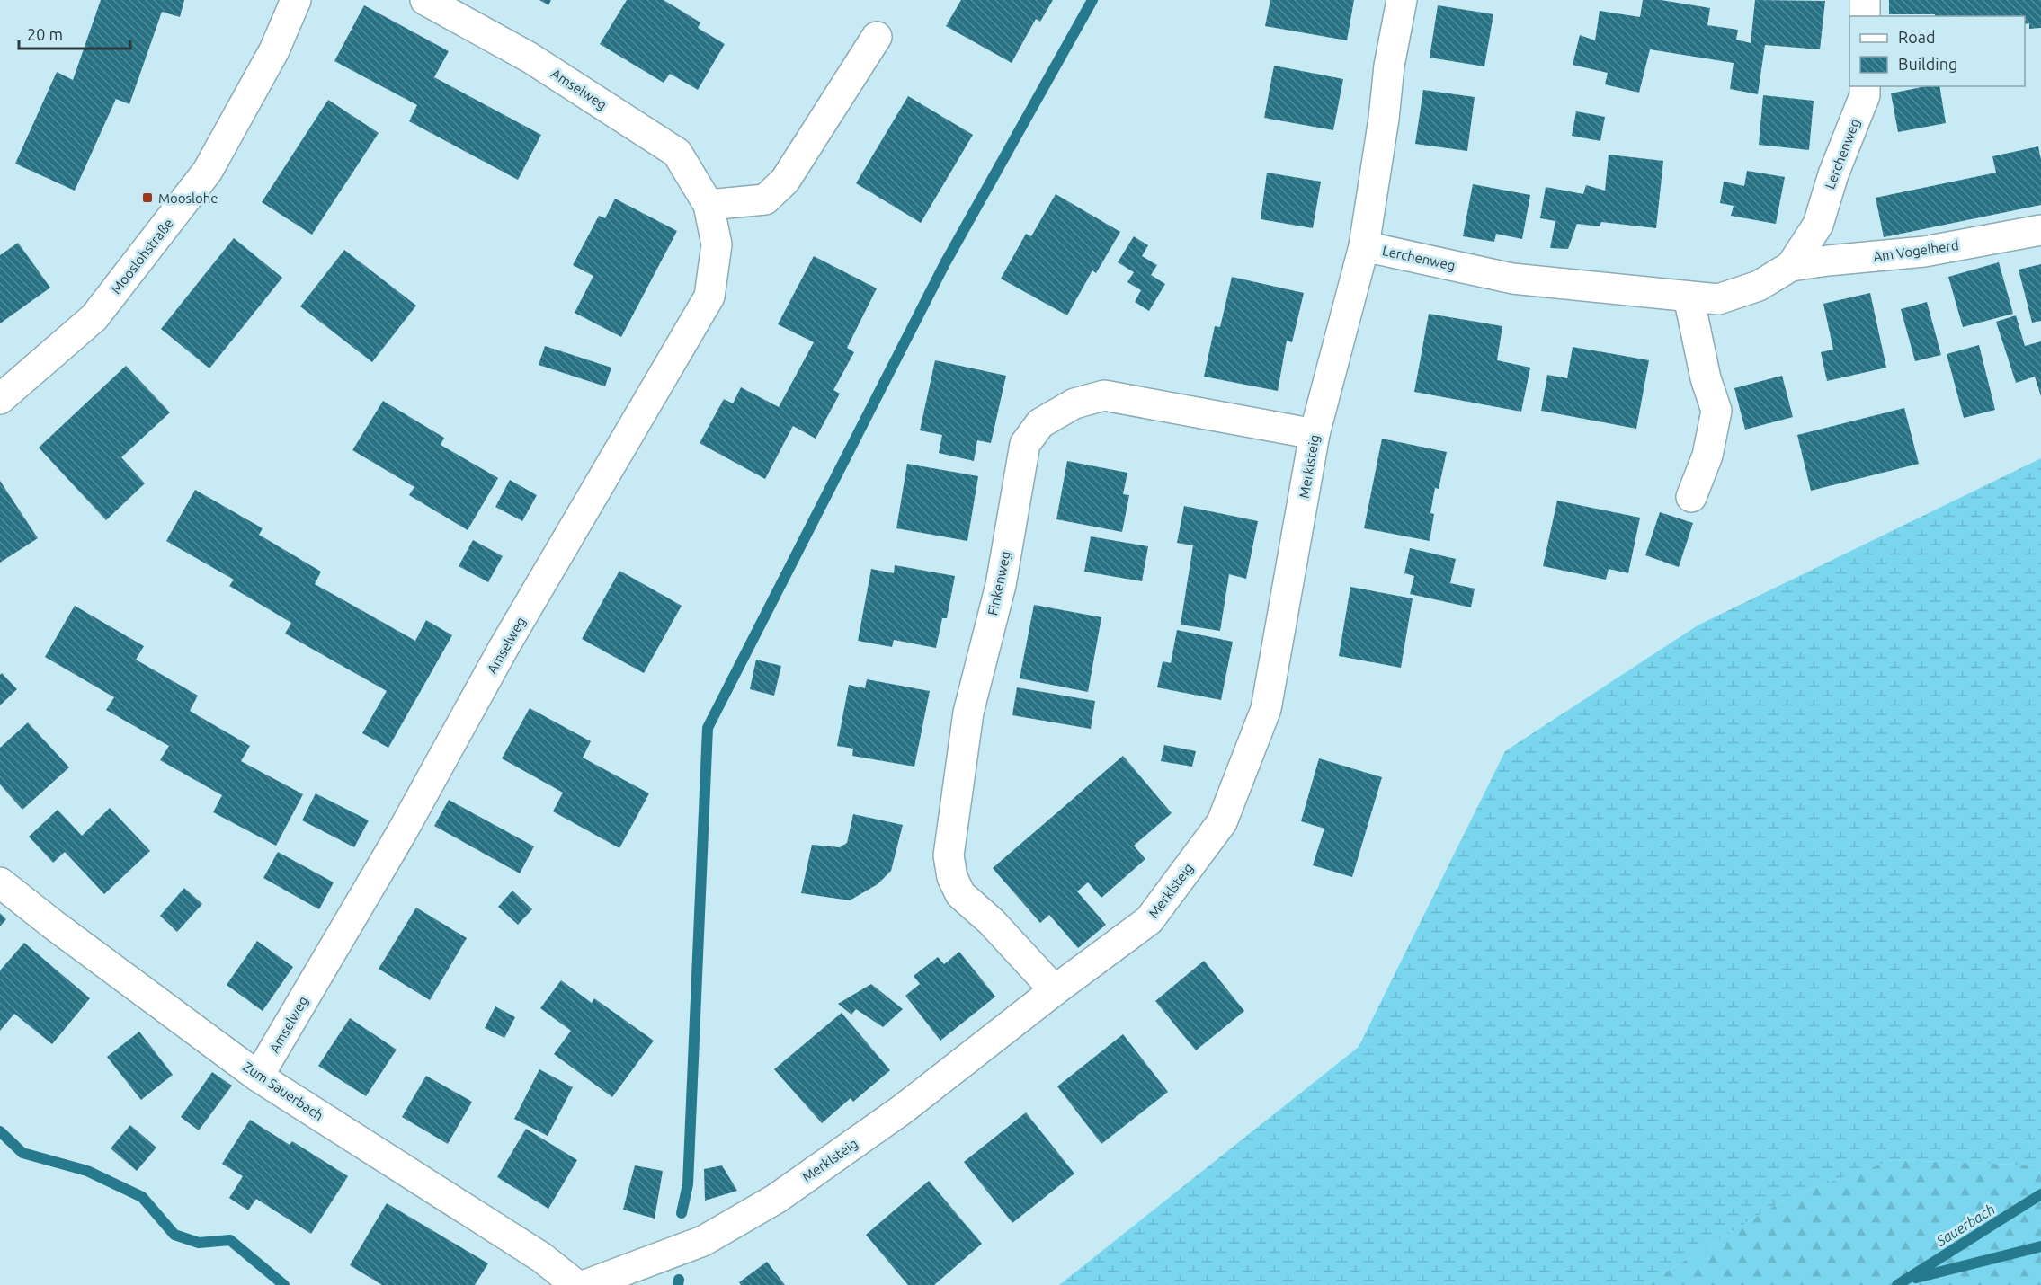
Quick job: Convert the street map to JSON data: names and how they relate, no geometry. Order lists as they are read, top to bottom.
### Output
{
  "streets": {
    "street": [
      "Amselweg",
      "Lerchenweg",
      "Am Vogelherd",
      "Mooslohstraße",
      "Merklsteig",
      "Finkenweg",
      "Zum Sauerbach"
    ]
  },
  "crossings": [
    ["Amselweg", "Zum Sauerbach"],
    ["Lerchenweg", "Am Vogelherd"],
    ["Lerchenweg", "Merklsteig"],
    ["Merklsteig", "Finkenweg"]
  ],
  "water": ["Sauerbach"],
  "places": {
    "transit": ["Mooslohe"]
  },
  "legend": ["Road", "Building"],
  "scale_bar": "20 m"
}
